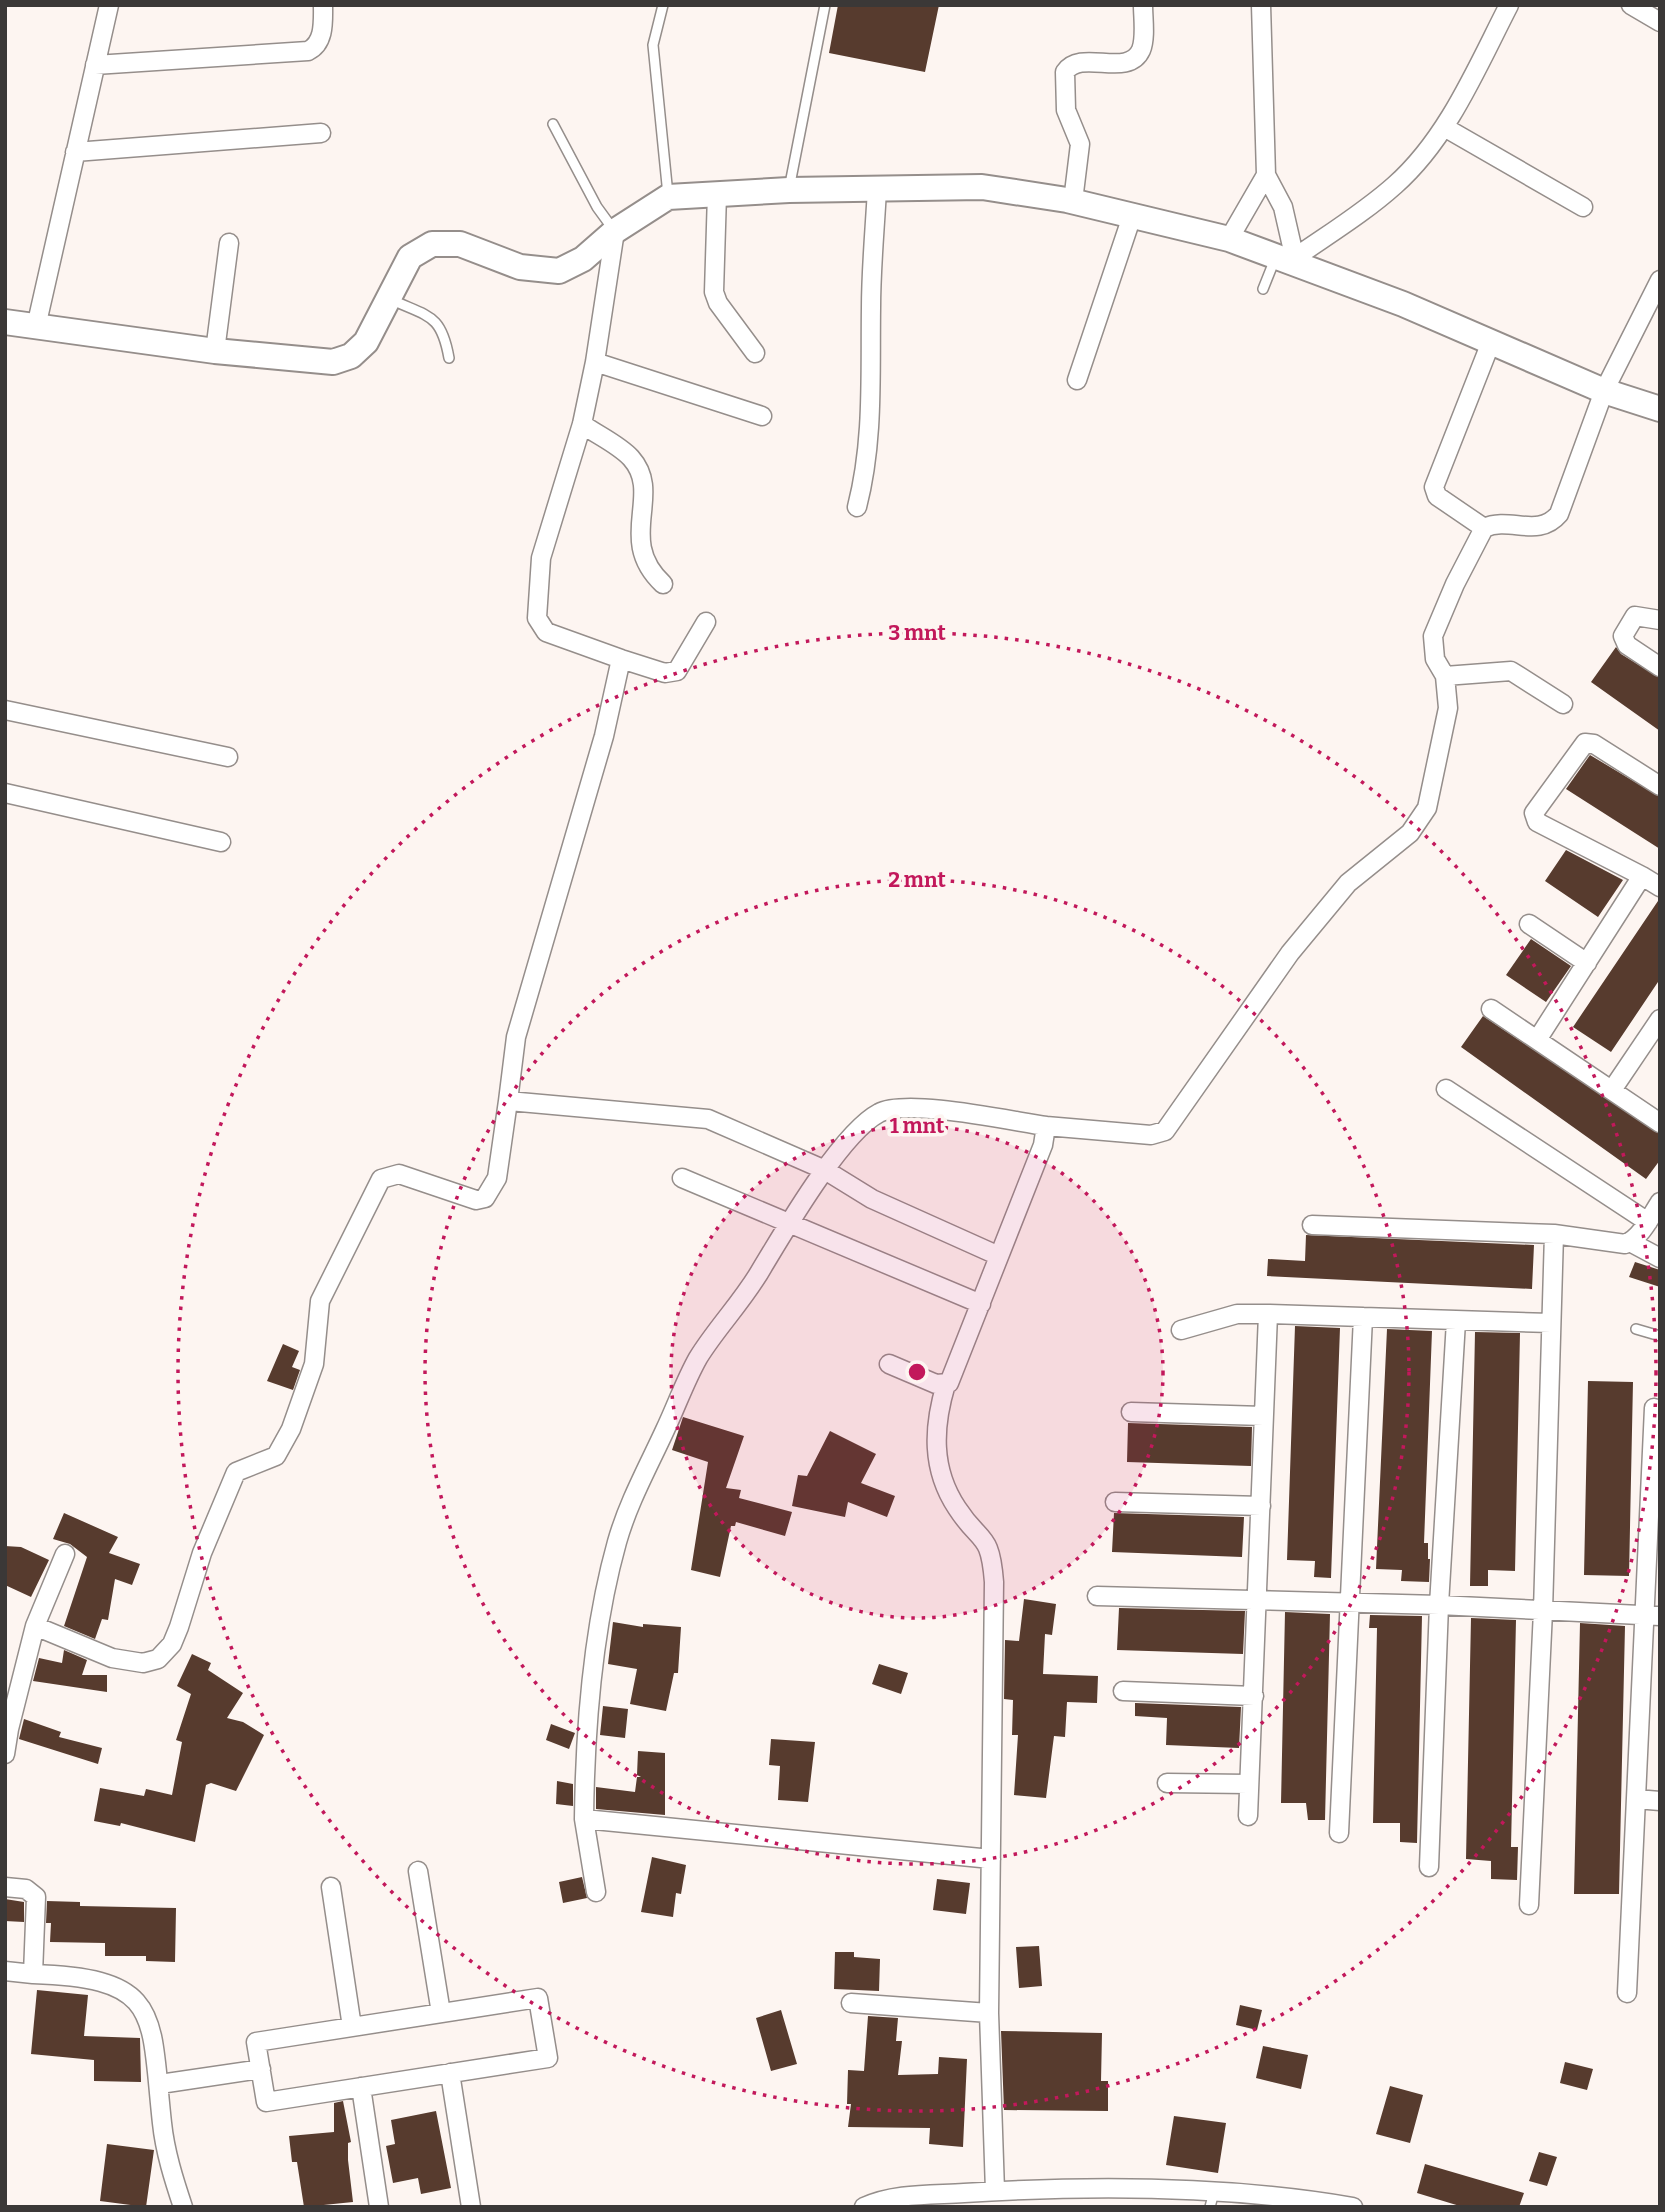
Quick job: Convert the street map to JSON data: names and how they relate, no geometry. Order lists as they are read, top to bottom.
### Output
{
  "rings": ["3 mnt", "2 mnt", "1 mnt"]
}
